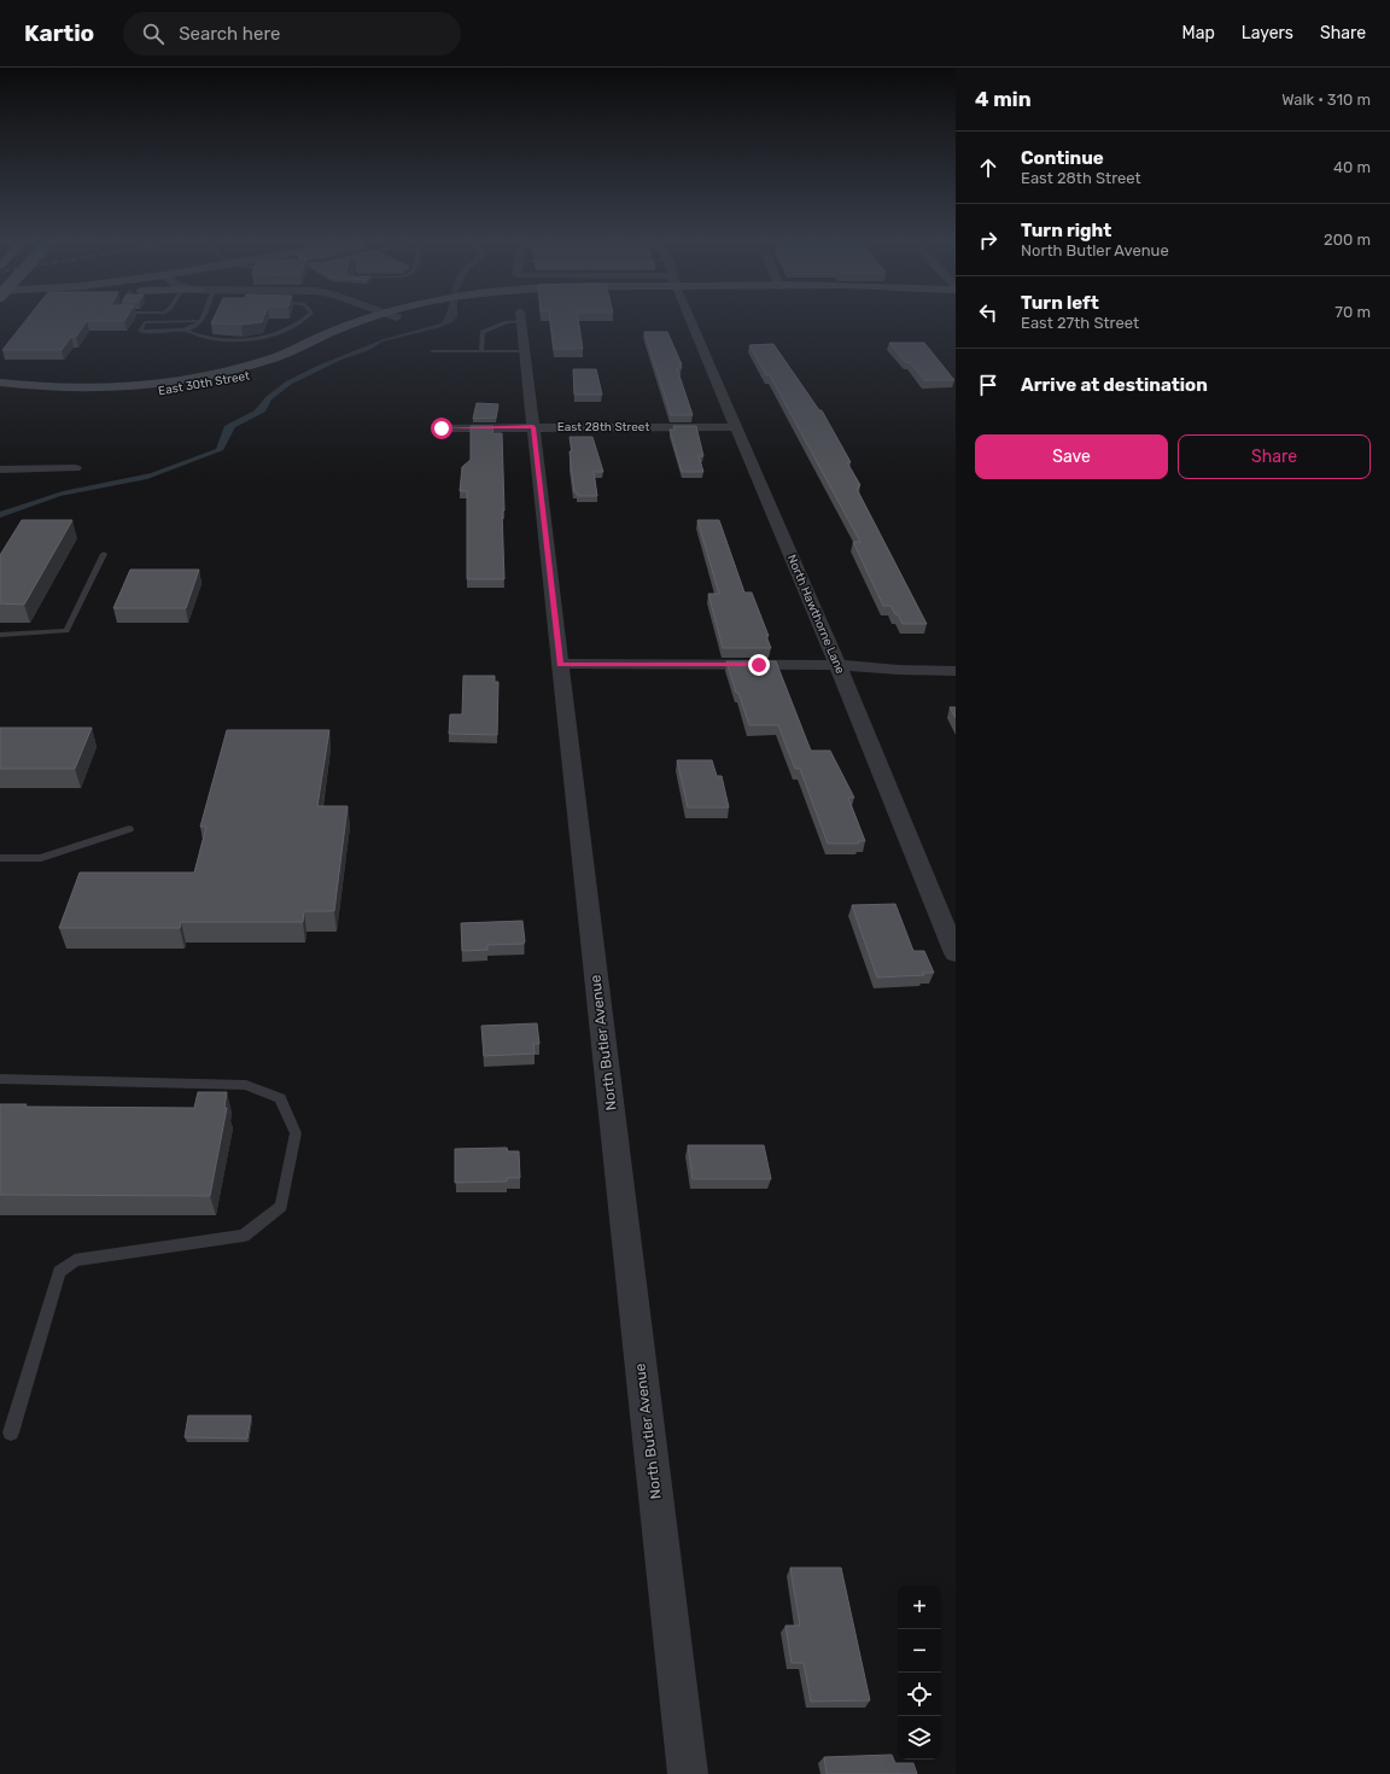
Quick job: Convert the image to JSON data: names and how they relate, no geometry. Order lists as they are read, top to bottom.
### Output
{
  "streets": {
    "main road": ["East 30th Street"],
    "street": ["East 28th Street", "North Hawthorne Lane", "North Butler Avenue"]
  },
  "crossings": [
    ["East 28th Street", "North Hawthorne Lane"],
    ["East 28th Street", "North Butler Avenue"]
  ],
  "page": {
    "header": "Kartio",
    "search": "Search here",
    "nav": ["Map", "Layers", "Share"],
    "heading": ["4 min", "Walk · 310 m"],
    "list": [
      ["Continue", "East 28th Street", "40 m"],
      ["Turn right", "North Butler Avenue", "200 m"],
      ["Turn left", "East 27th Street", "70 m"],
      "Arrive at destination"
    ],
    "buttons": ["Save", "Share"],
    "map_buttons": ["+", "−"]
  }
}
